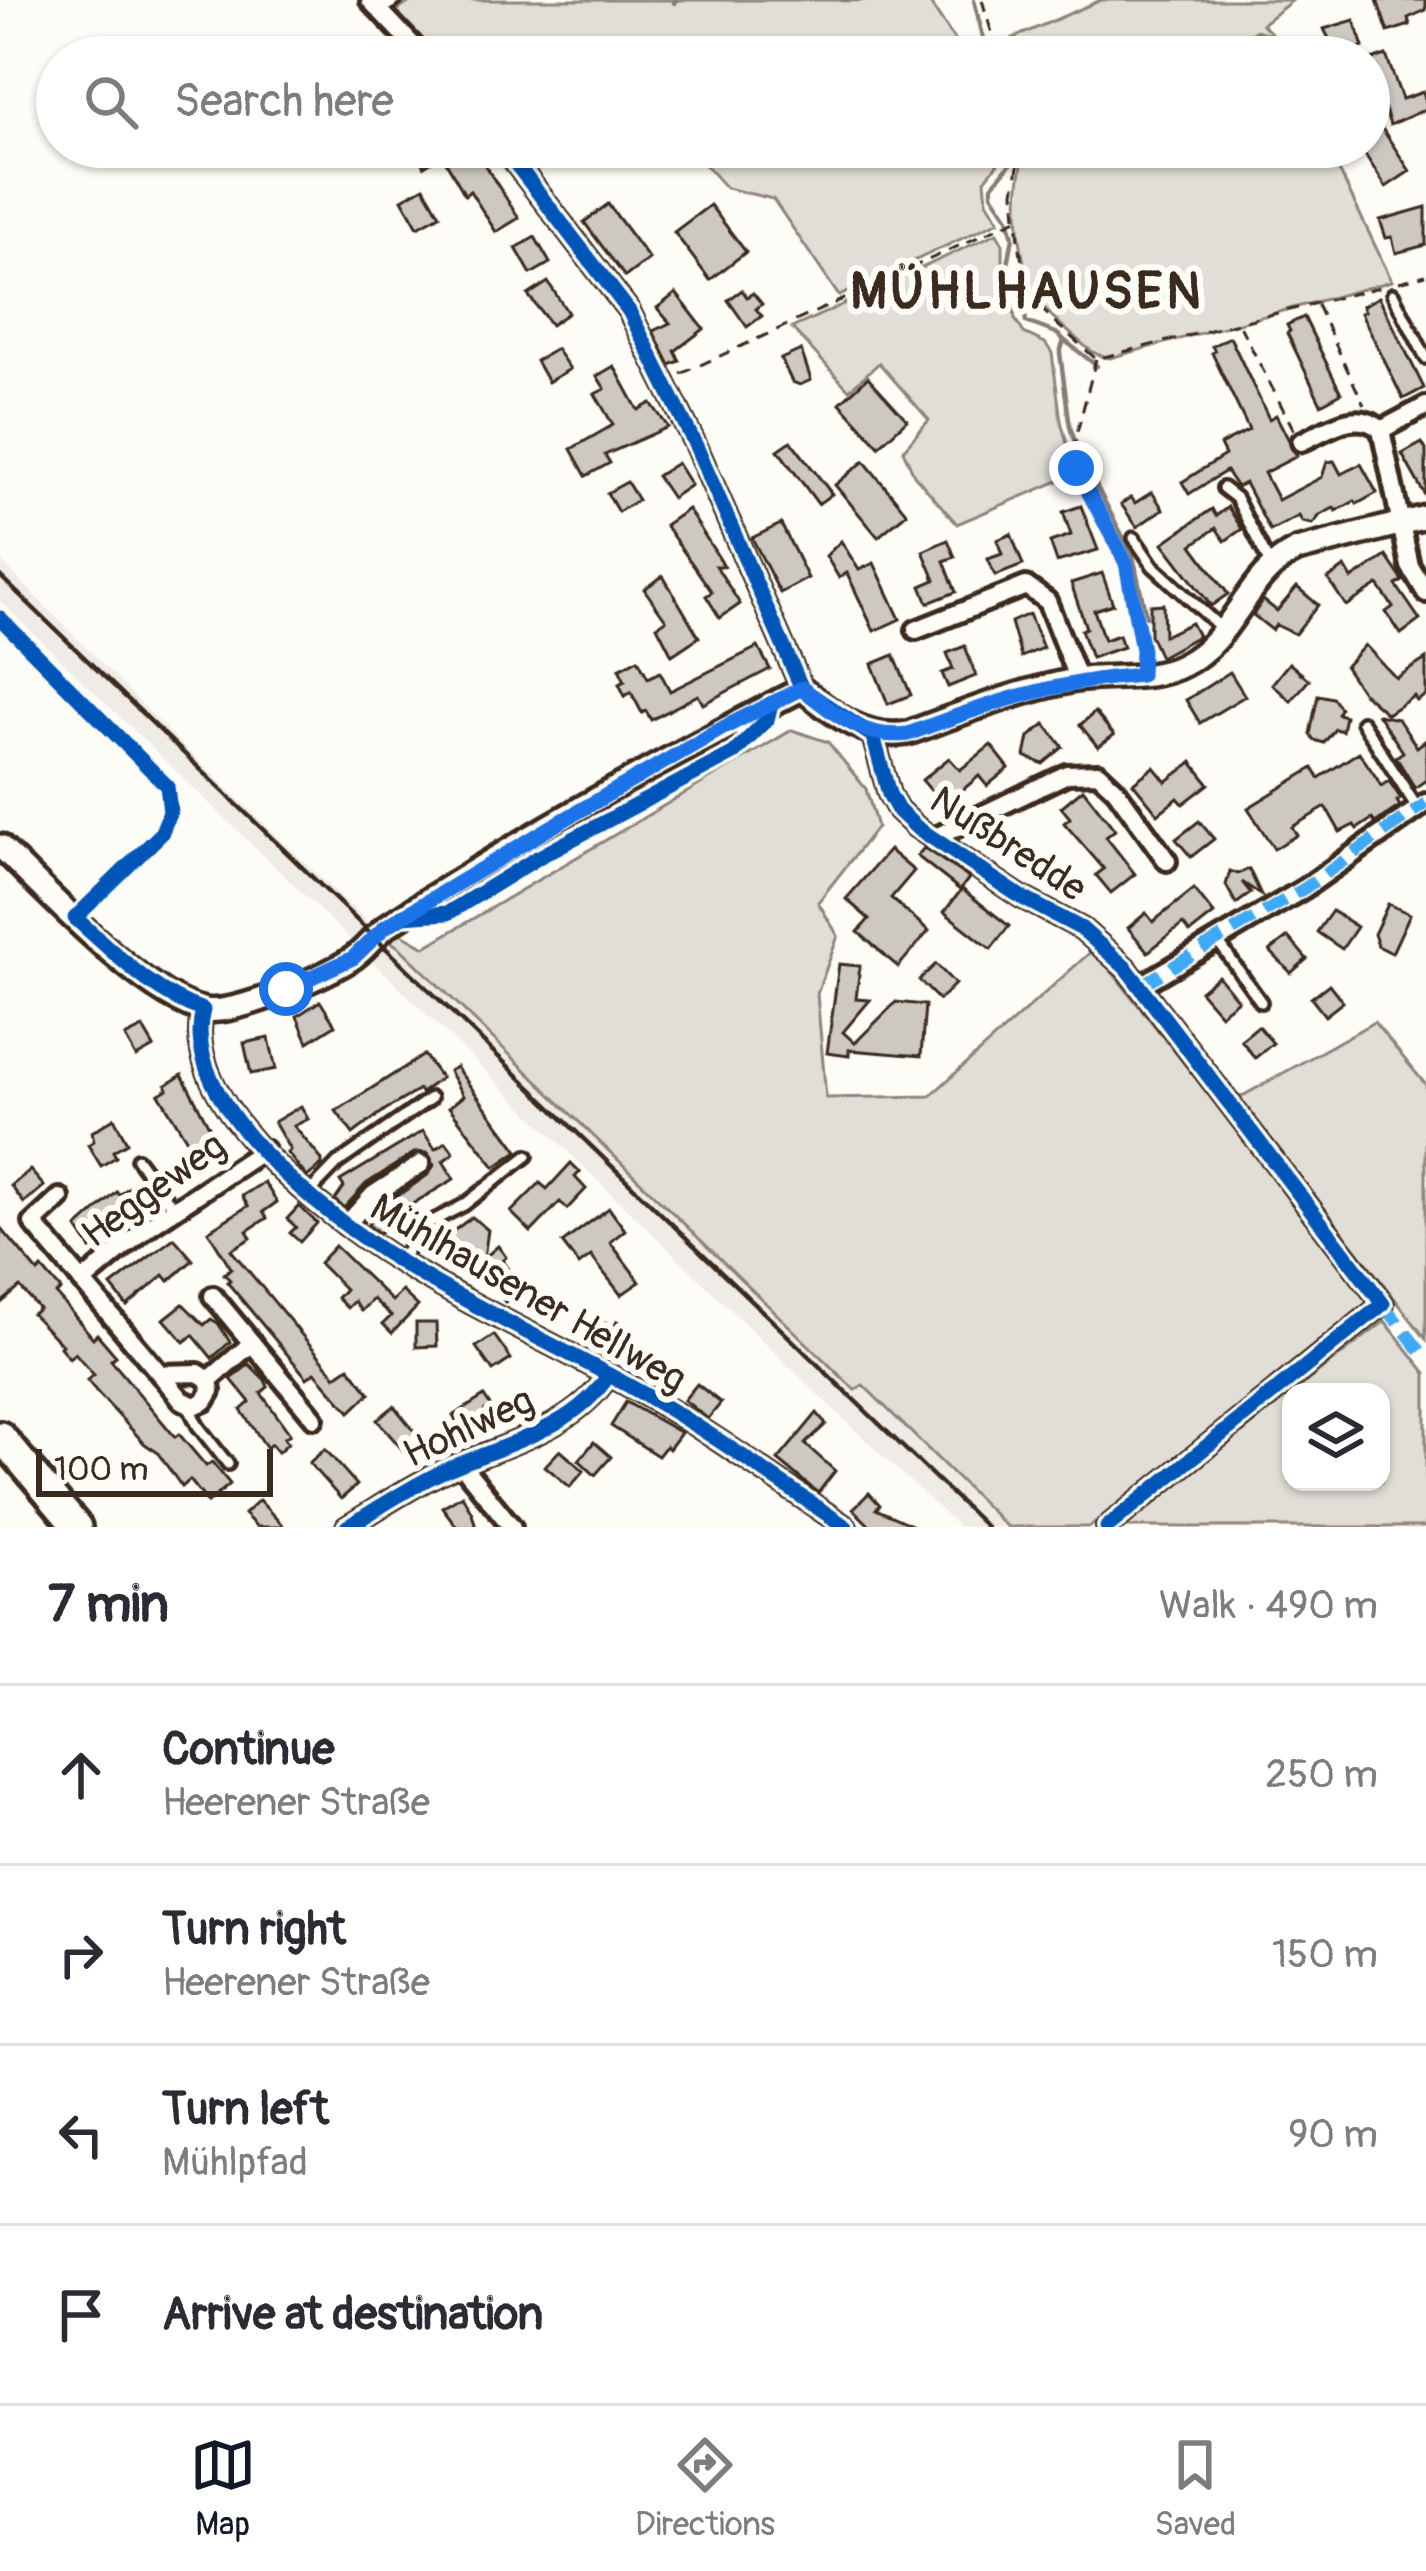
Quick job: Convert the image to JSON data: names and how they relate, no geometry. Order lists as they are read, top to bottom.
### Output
{
  "streets": {
    "street": [
      "Nußbredde",
      "Heggeweg",
      "Mühlhausener Hellweg",
      "Hohlweg"
    ]
  },
  "crossings": [
    ["Heggeweg", "Mühlhausener Hellweg"],
    ["Mühlhausener Hellweg", "Hohlweg"]
  ],
  "districts": ["MÜHLHAUSEN"],
  "scale_bar": "100 m",
  "page": {
    "search": "Search here",
    "scale": "100 m",
    "heading": ["7 min", "Walk · 490 m"],
    "list": [
      ["Continue", "Heerener Straße", "250 m"],
      ["Turn right", "Heerener Straße", "150 m"],
      ["Turn left", "Mühlpfad", "90 m"],
      "Arrive at destination"
    ],
    "nav": ["Map", "Directions", "Saved"]
  }
}
